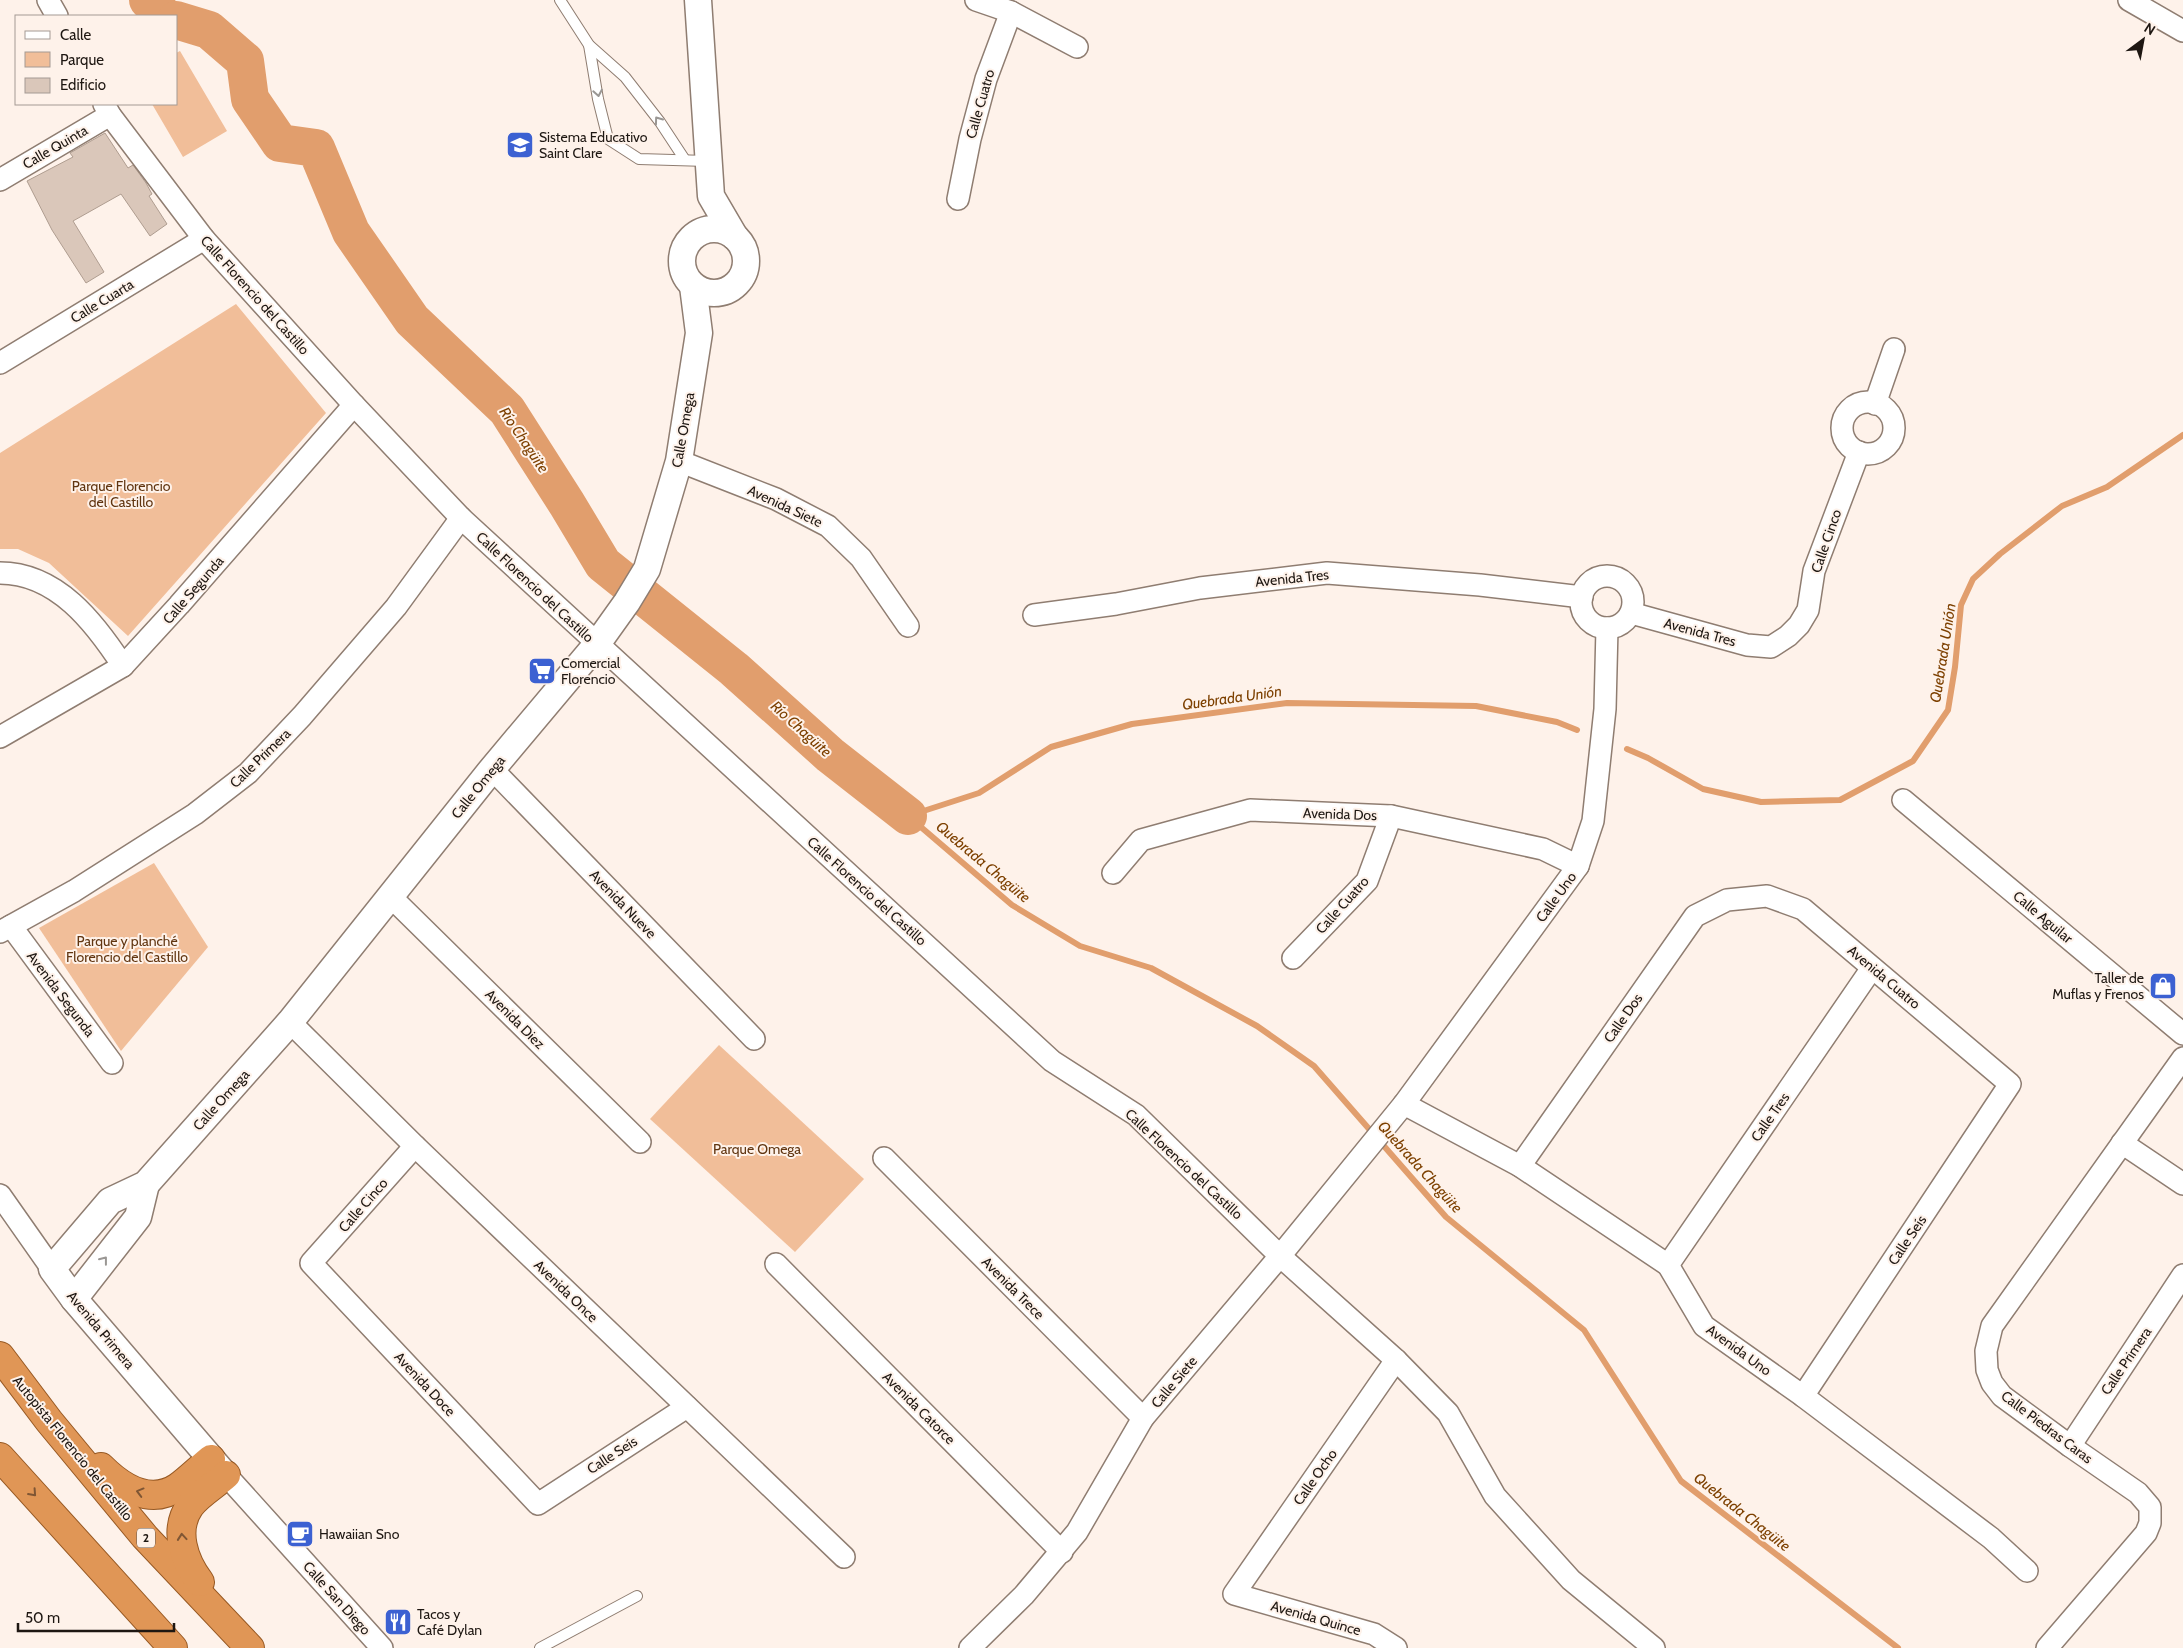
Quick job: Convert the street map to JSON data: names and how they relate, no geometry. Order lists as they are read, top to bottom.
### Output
{
  "streets": {
    "highway": ["Autopista Florencio del Castillo", "2"],
    "street": [
      "Calle Cuatro",
      "Calle Quinta",
      "Calle Florencio del Castillo",
      "Calle Cuarta",
      "Calle Omega",
      "Avenida Siete",
      "Calle Cinco",
      "Avenida Tres",
      "Calle Segunda",
      "Calle Primera",
      "Avenida Dos",
      "Calle Uno",
      "Avenida Nueve",
      "Calle Aguilar",
      "Avenida Cuatro",
      "Avenida Segunda",
      "Calle Dos",
      "Avenida Diez",
      "Calle Tres",
      "Calle Seís",
      "Avenida Trece",
      "Avenida Once",
      "Avenida Primera",
      "Avenida Uno",
      "Calle Siete",
      "Avenida Doce",
      "Avenida Catorce",
      "Calle Piedras Caras",
      "Calle Ocho",
      "Calle San Diego",
      "Avenida Quince"
    ]
  },
  "crossings": [
    ["Calle Cuatro", "Avenida Dos"],
    ["Calle Quinta", "Calle Florencio del Castillo"],
    ["Calle Florencio del Castillo", "Calle Cuarta"],
    ["Calle Florencio del Castillo", "Calle Omega"],
    ["Calle Florencio del Castillo", "Calle Segunda"],
    ["Calle Florencio del Castillo", "Calle Primera"],
    ["Calle Florencio del Castillo", "Calle Siete"],
    ["Calle Florencio del Castillo", "Calle Ocho"],
    ["Calle Omega", "Avenida Siete"],
    ["Calle Omega", "Avenida Nueve"],
    ["Calle Omega", "Avenida Diez"],
    ["Calle Omega", "Avenida Once"],
    ["Calle Omega", "Avenida Primera"],
    ["Calle Cinco", "Avenida Tres"],
    ["Calle Cinco", "Avenida Once"],
    ["Calle Cinco", "Avenida Doce"],
    ["Avenida Tres", "Calle Uno"],
    ["Calle Primera", "Avenida Segunda"],
    ["Calle Primera", "Calle Piedras Caras"],
    ["Avenida Dos", "Calle Uno"],
    ["Calle Uno", "Avenida Uno"],
    ["Calle Uno", "Calle Siete"],
    ["Avenida Cuatro", "Calle Dos"],
    ["Avenida Cuatro", "Calle Tres"],
    ["Avenida Cuatro", "Calle Seís"],
    ["Calle Dos", "Avenida Uno"],
    ["Calle Tres", "Avenida Uno"],
    ["Calle Seís", "Avenida Once"],
    ["Calle Seís", "Avenida Uno"],
    ["Calle Seís", "Avenida Doce"],
    ["Avenida Trece", "Calle Siete"],
    ["Avenida Primera", "Calle San Diego"],
    ["Calle Siete", "Avenida Catorce"],
    ["Calle Ocho", "Avenida Quince"]
  ],
  "water": ["Río Chagüite", "Quebrada Unión", "Quebrada Chagüite"],
  "parks": ["Parque Florencio del Castillo", "Parque y planché Florencio del Castillo", "Parque Omega"],
  "places": {
    "school or university": ["Sistema Educativo Saint Clare"],
    "supermarket": ["Comercial Florencio"],
    "shop": ["Taller de Muflas y Frenos"],
    "cafe": ["Hawaiian Sno"],
    "restaurant": ["Tacos y Café Dylan"]
  },
  "legend": ["Calle", "Parque", "Edificio"],
  "scale_bar": "50 m",
  "north": "top right"
}
